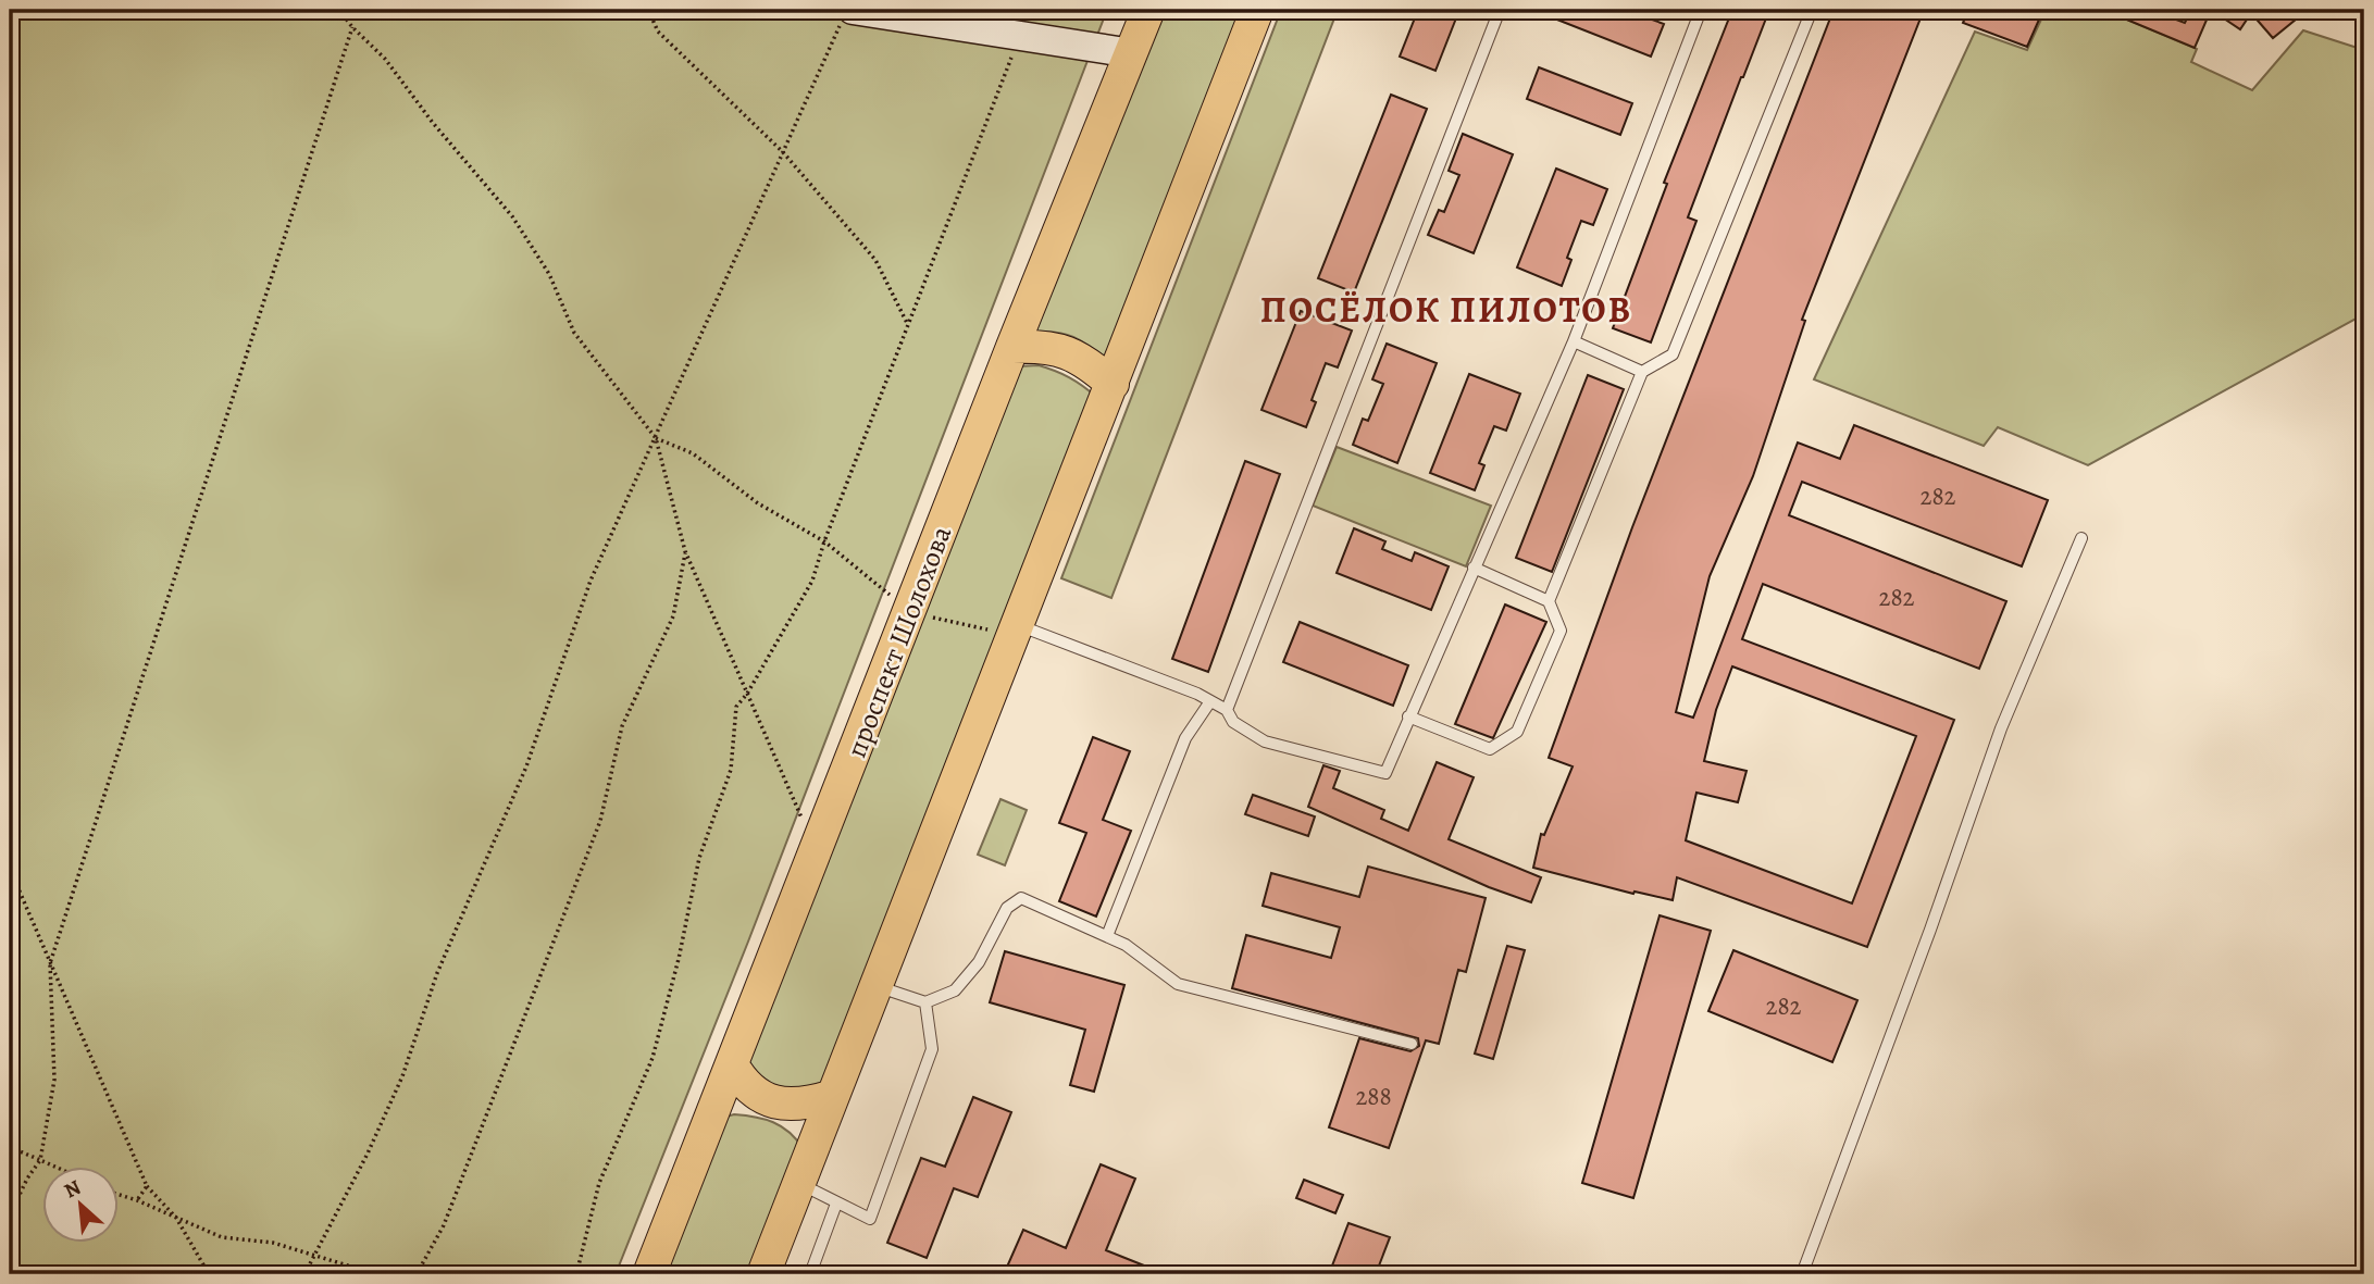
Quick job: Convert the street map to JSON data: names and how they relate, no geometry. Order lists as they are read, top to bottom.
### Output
{
  "streets": {
    "main road": ["проспект Шолохова"]
  },
  "districts": ["ПОСЁЛОК ПИЛОТОВ"],
  "house_numbers": [
    "282",
    "282",
    "282",
    "288"
  ],
  "north": "top left"
}
